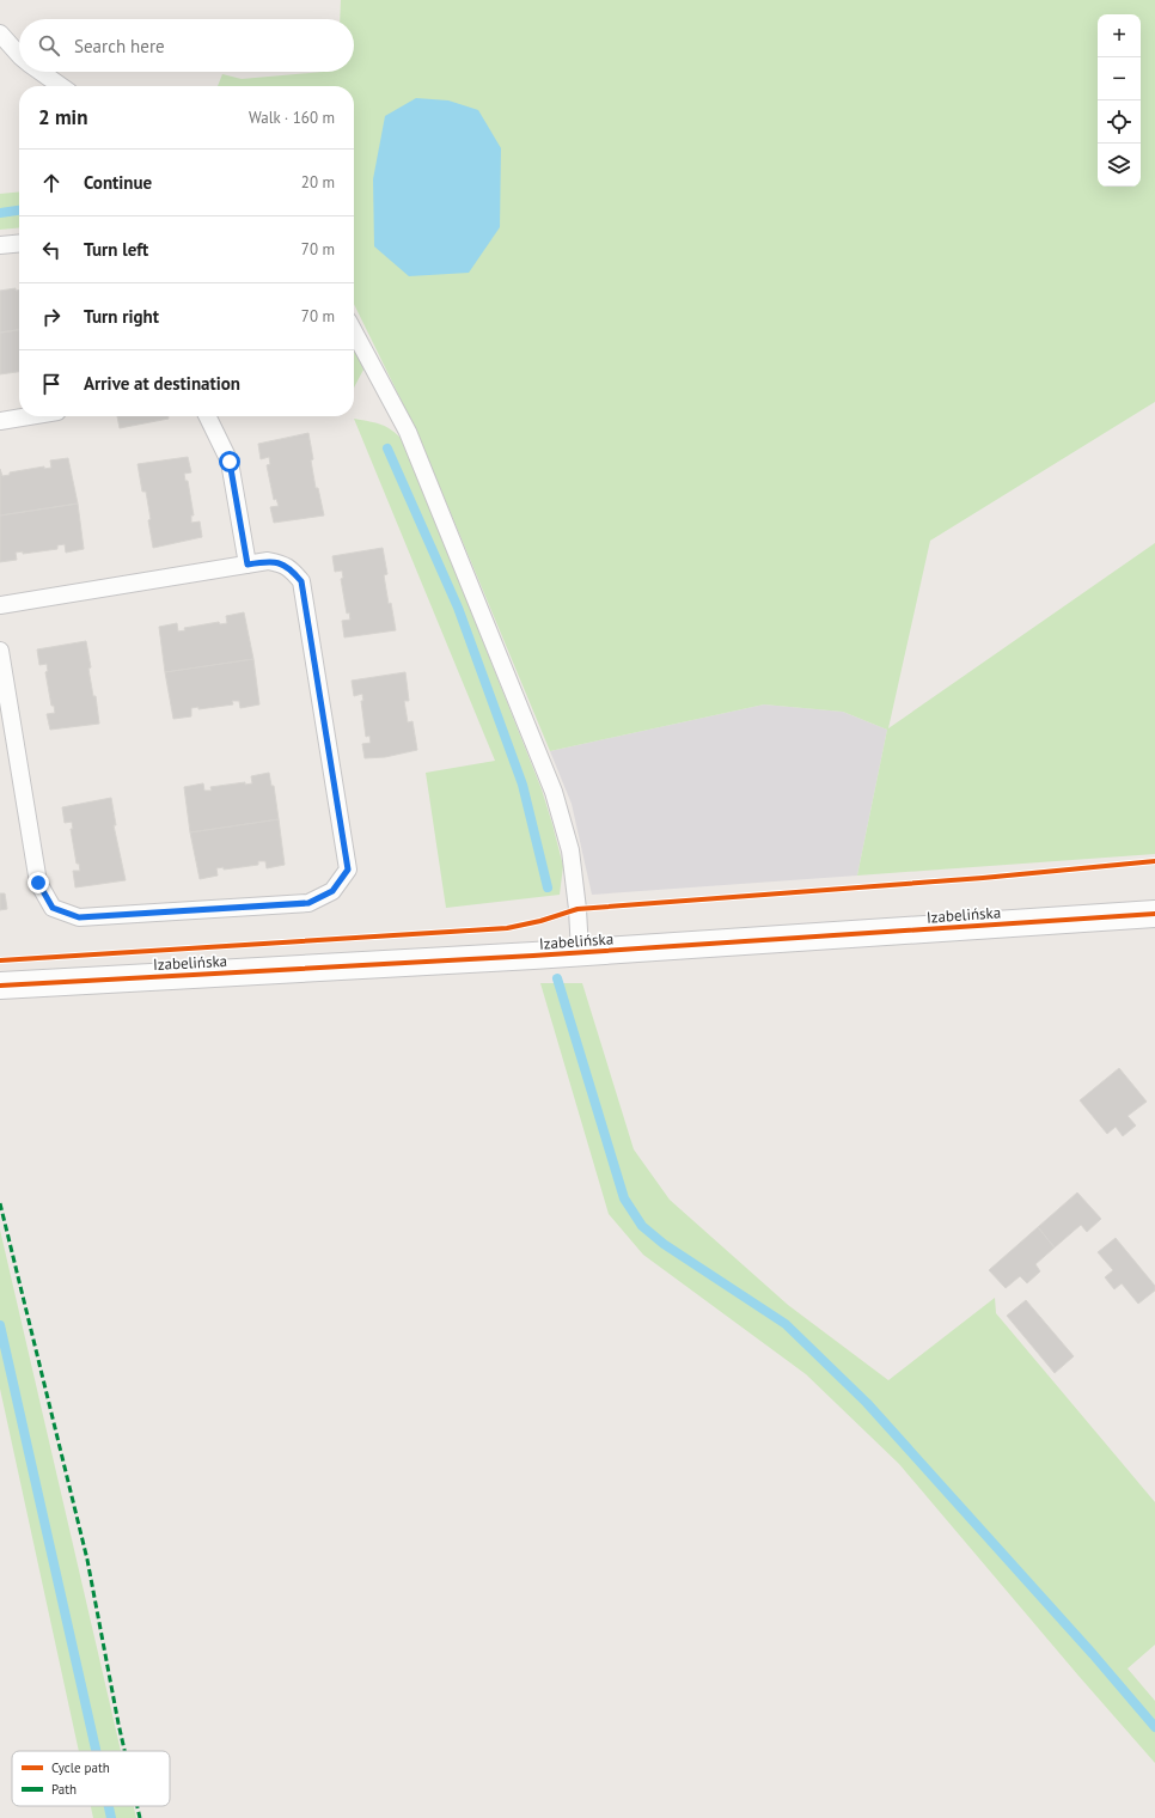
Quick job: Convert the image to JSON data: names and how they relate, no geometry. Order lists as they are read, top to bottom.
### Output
{
  "streets": {
    "street": ["Izabelińska"]
  },
  "legend": ["Cycle path", "Path"],
  "page": {
    "map_buttons": ["+", "−"],
    "search": "Search here",
    "heading": ["2 min", "Walk · 160 m"],
    "list": [
      ["Continue", "20 m"],
      ["Turn left", "70 m"],
      ["Turn right", "70 m"],
      "Arrive at destination"
    ]
  }
}
